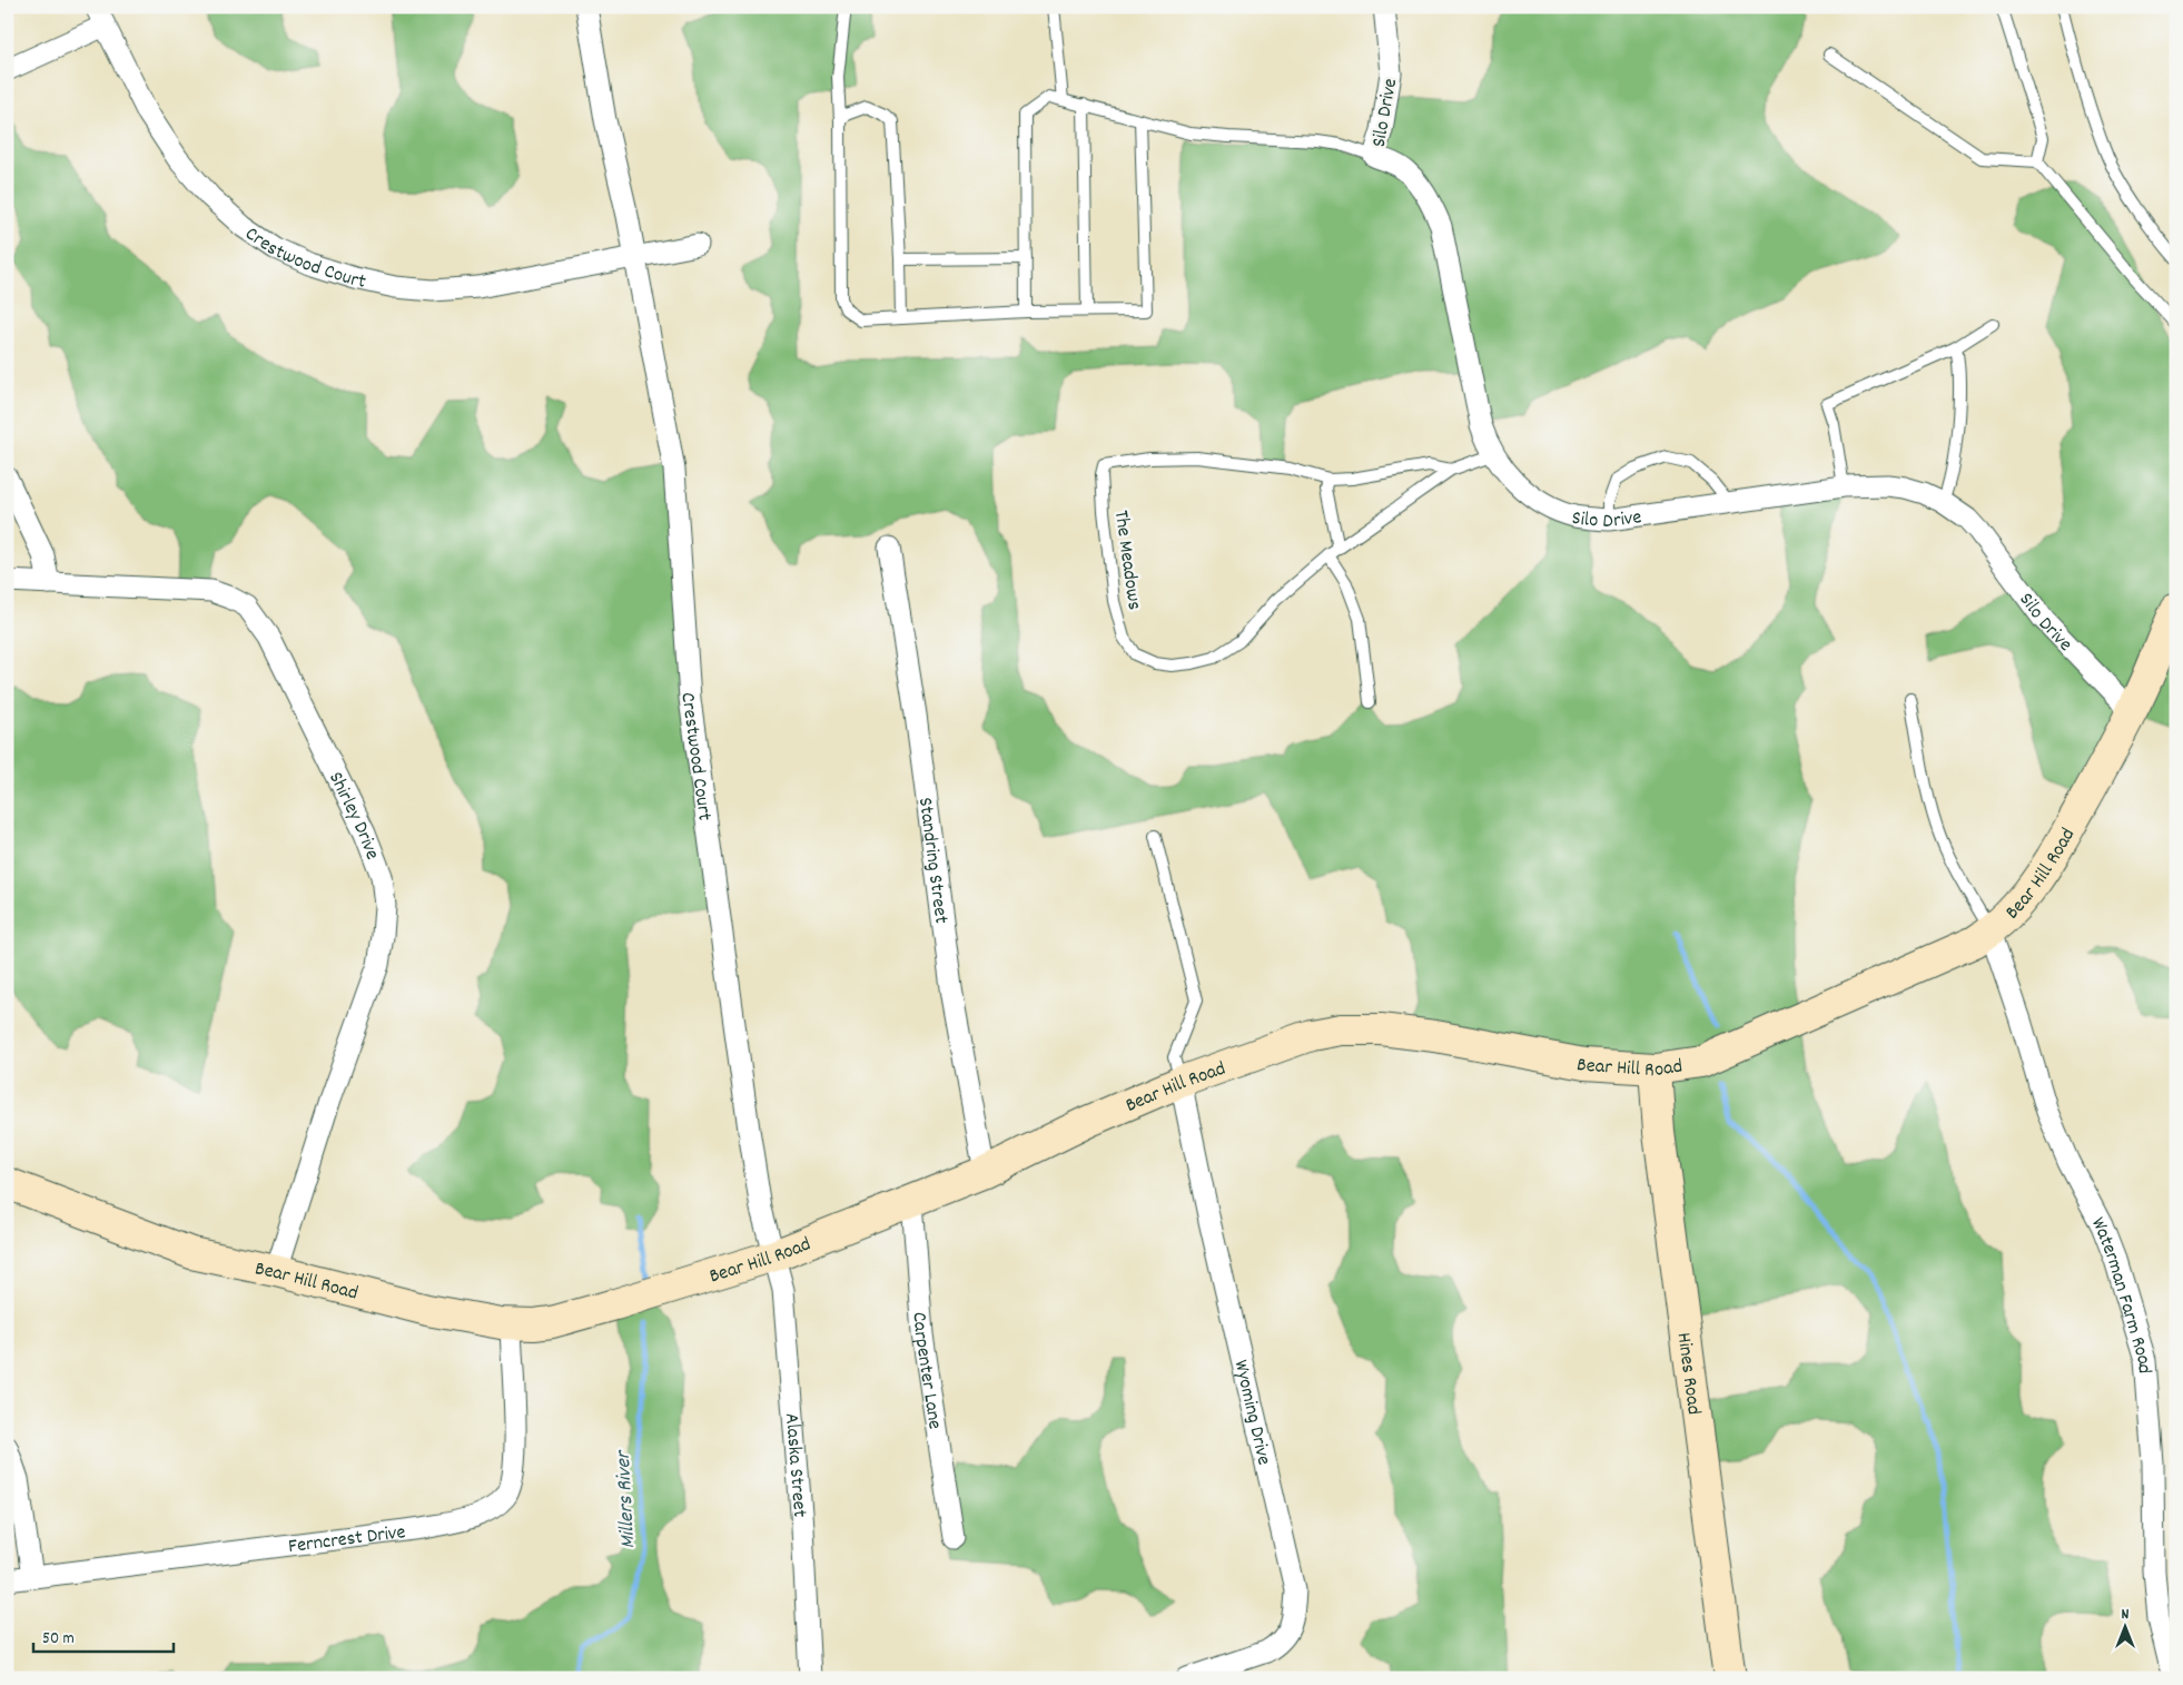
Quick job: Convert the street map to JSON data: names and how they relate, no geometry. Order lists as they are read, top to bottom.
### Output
{
  "streets": {
    "street": [
      "Silo Drive",
      "Crestwood Court",
      "Shirley Drive",
      "Standring Street",
      "Bear Hill Road",
      "Waterman Farm Road",
      "Carpenter Lane",
      "Hines Road",
      "Wyoming Drive",
      "Alaska Street",
      "Ferncrest Drive"
    ],
    "lane": ["The Meadows"]
  },
  "crossings": [
    ["Silo Drive", "The Meadows"],
    ["Silo Drive", "Bear Hill Road"],
    ["Crestwood Court", "Bear Hill Road"],
    ["Crestwood Court", "Alaska Street"],
    ["Shirley Drive", "Bear Hill Road"],
    ["Standring Street", "Bear Hill Road"],
    ["Bear Hill Road", "Waterman Farm Road"],
    ["Bear Hill Road", "Carpenter Lane"],
    ["Bear Hill Road", "Hines Road"],
    ["Bear Hill Road", "Wyoming Drive"],
    ["Bear Hill Road", "Alaska Street"],
    ["Bear Hill Road", "Ferncrest Drive"]
  ],
  "water": ["Millers River"],
  "scale_bar": "50 m",
  "north": "top"
}
